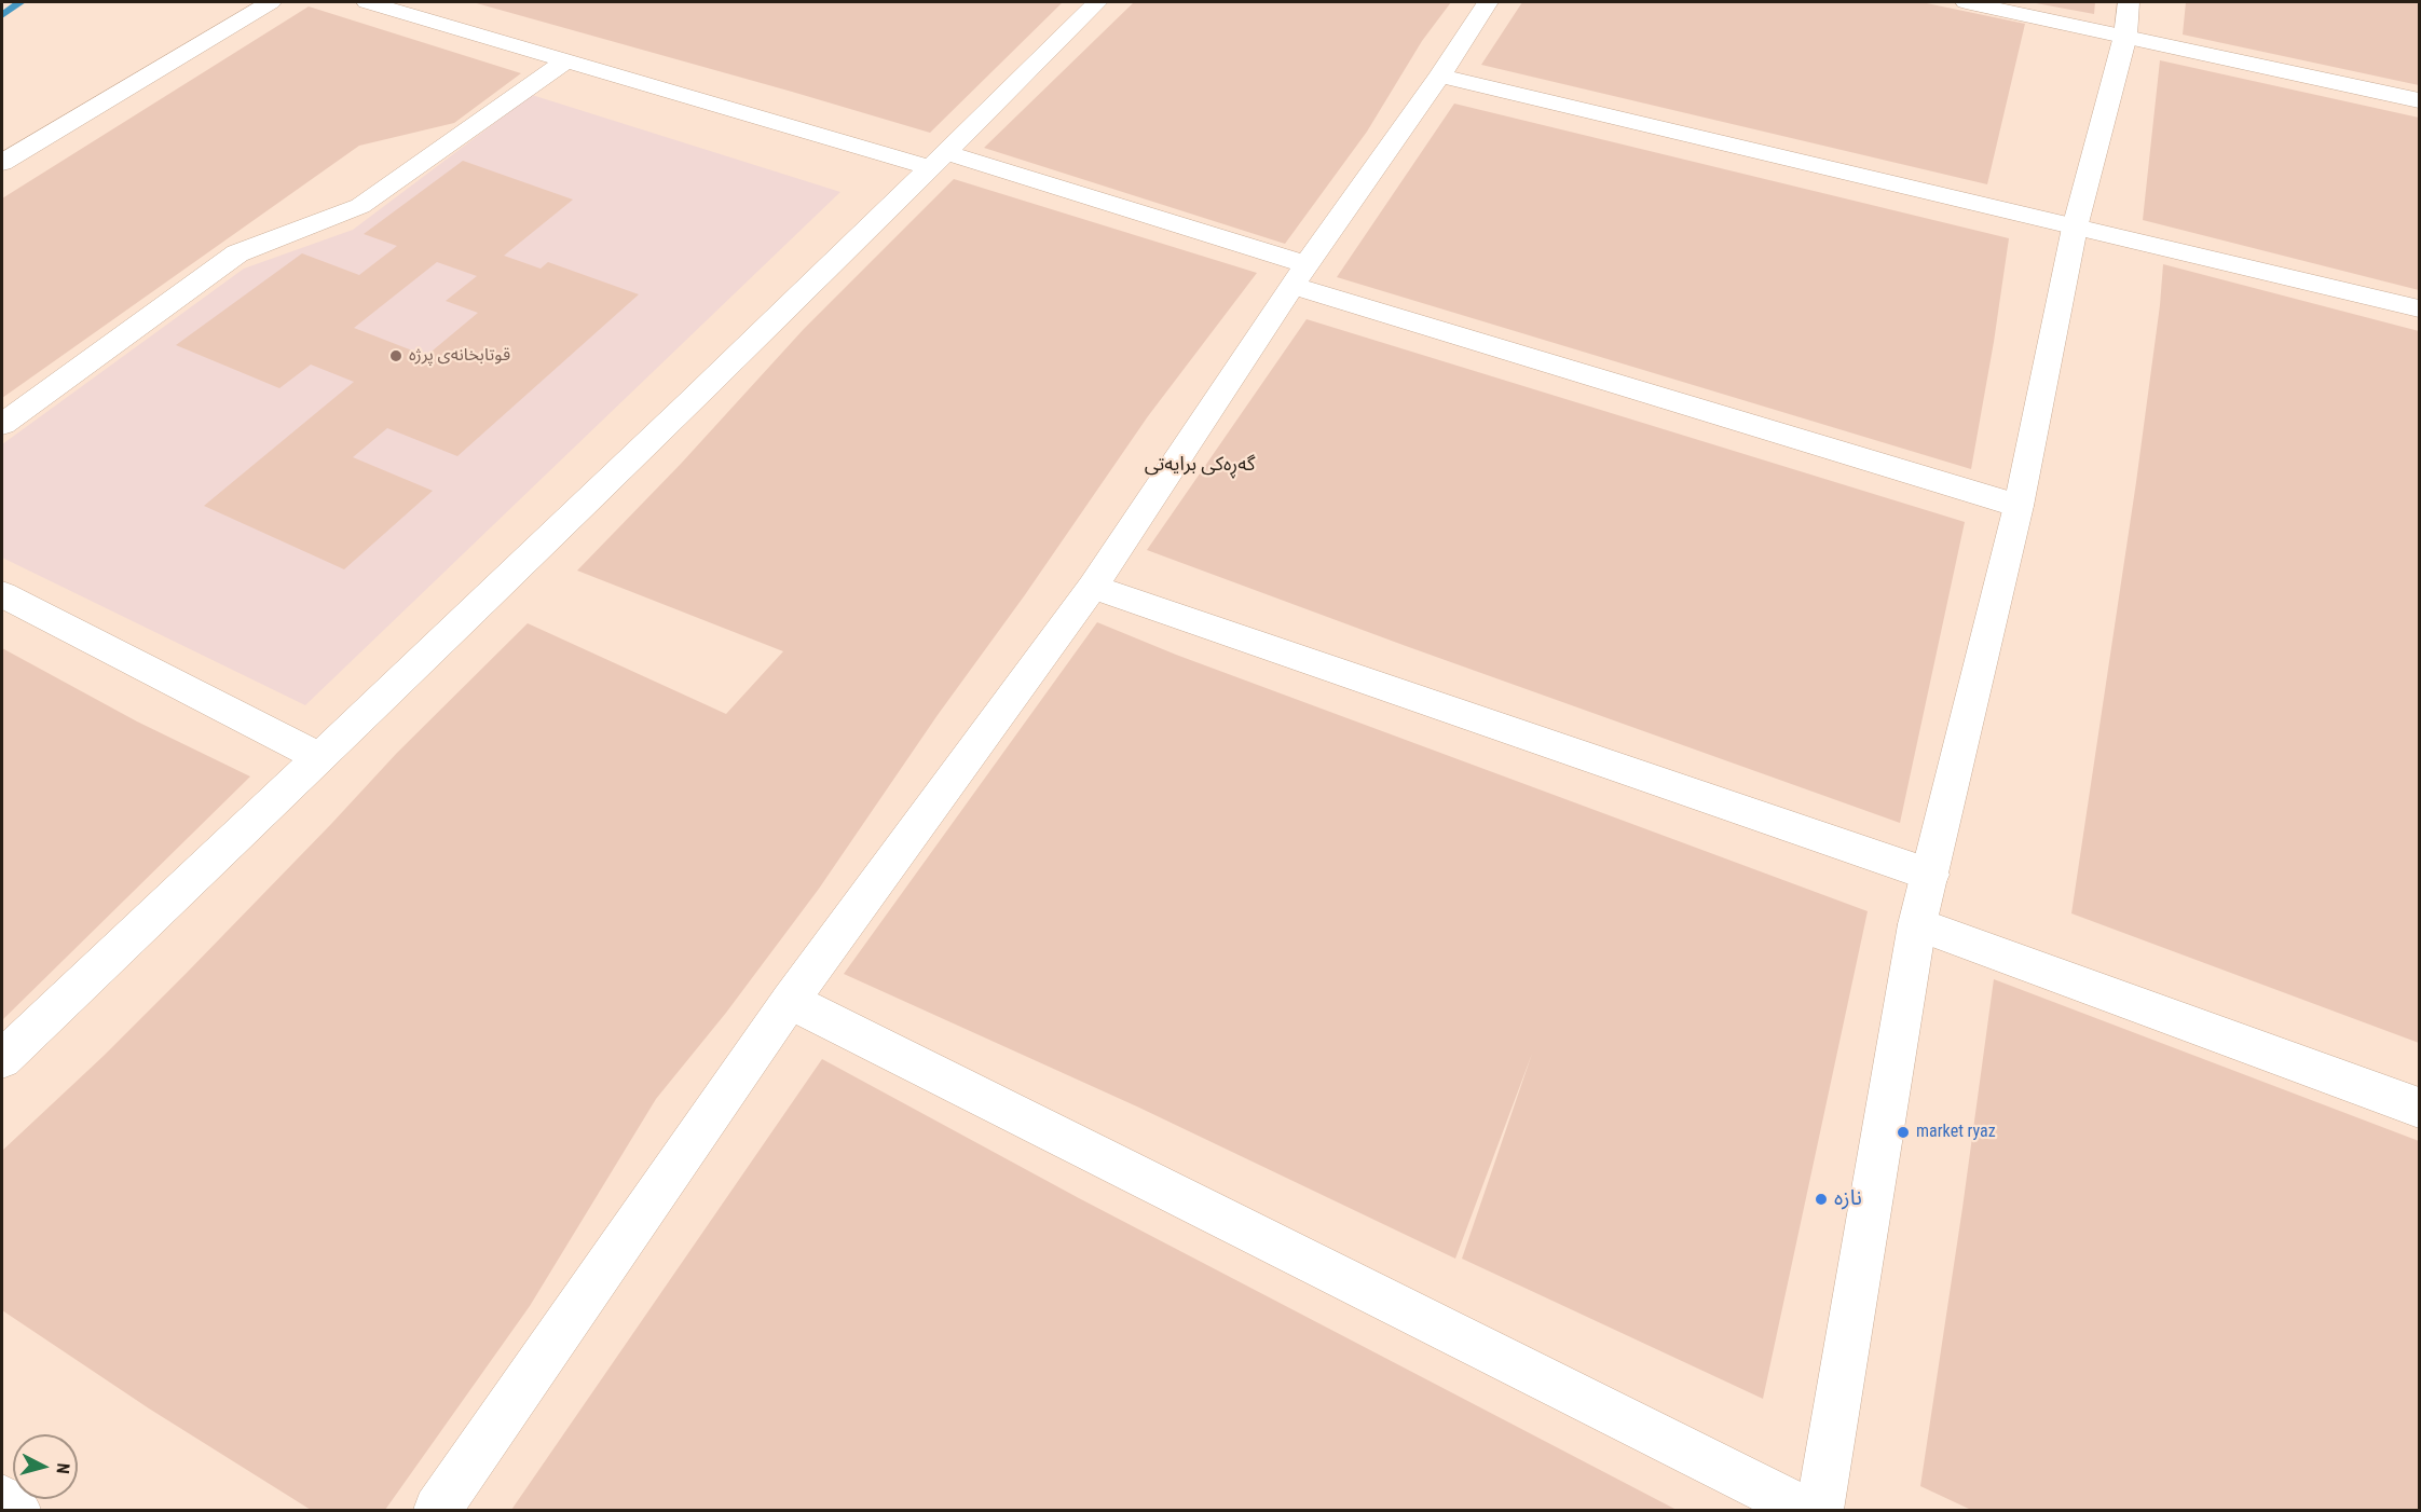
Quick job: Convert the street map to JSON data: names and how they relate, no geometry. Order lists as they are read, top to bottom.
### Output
{
  "districts": ["گەڕەکی برایەتی"],
  "places": ["قوتابخانەی پرژە", "market ryaz", "نازە"],
  "north": "right"
}
